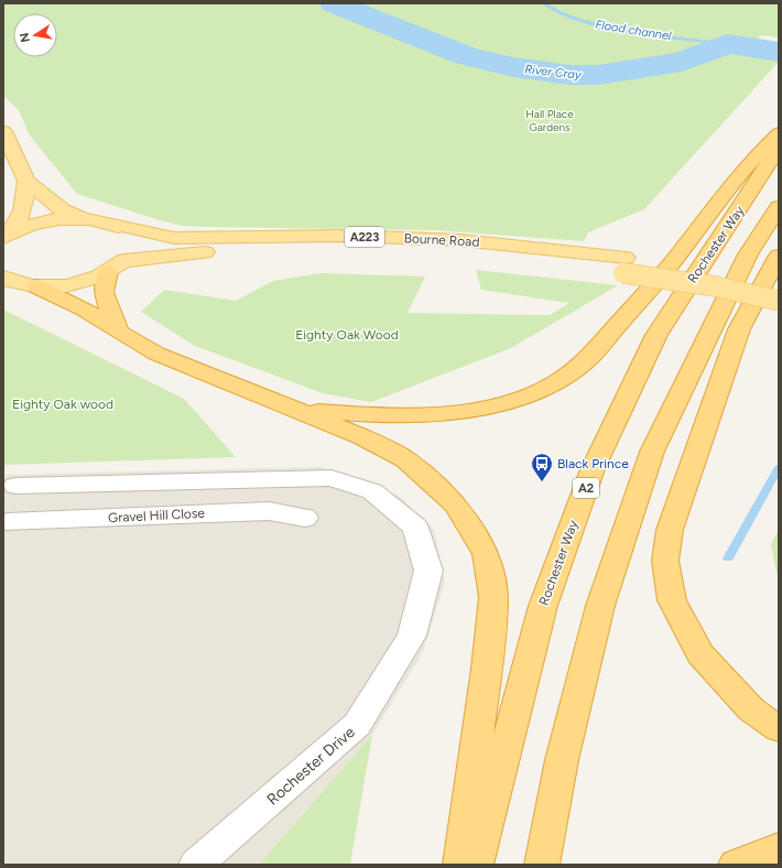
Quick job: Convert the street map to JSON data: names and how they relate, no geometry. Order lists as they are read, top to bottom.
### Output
{
  "streets": {
    "highway": ["Rochester Way", "A2"],
    "main road": ["A223", "Bourne Road"],
    "street": ["Gravel Hill Close", "Rochester Drive"]
  },
  "crossings": [
    ["Gravel Hill Close", "Rochester Drive"]
  ],
  "water": ["Flood channel", "River Cray"],
  "parks": ["Hall Place Gardens", "Eighty Oak Wood", "Eighty Oak wood"],
  "places": {
    "bus stop": ["Black Prince"]
  },
  "north": "left"
}
